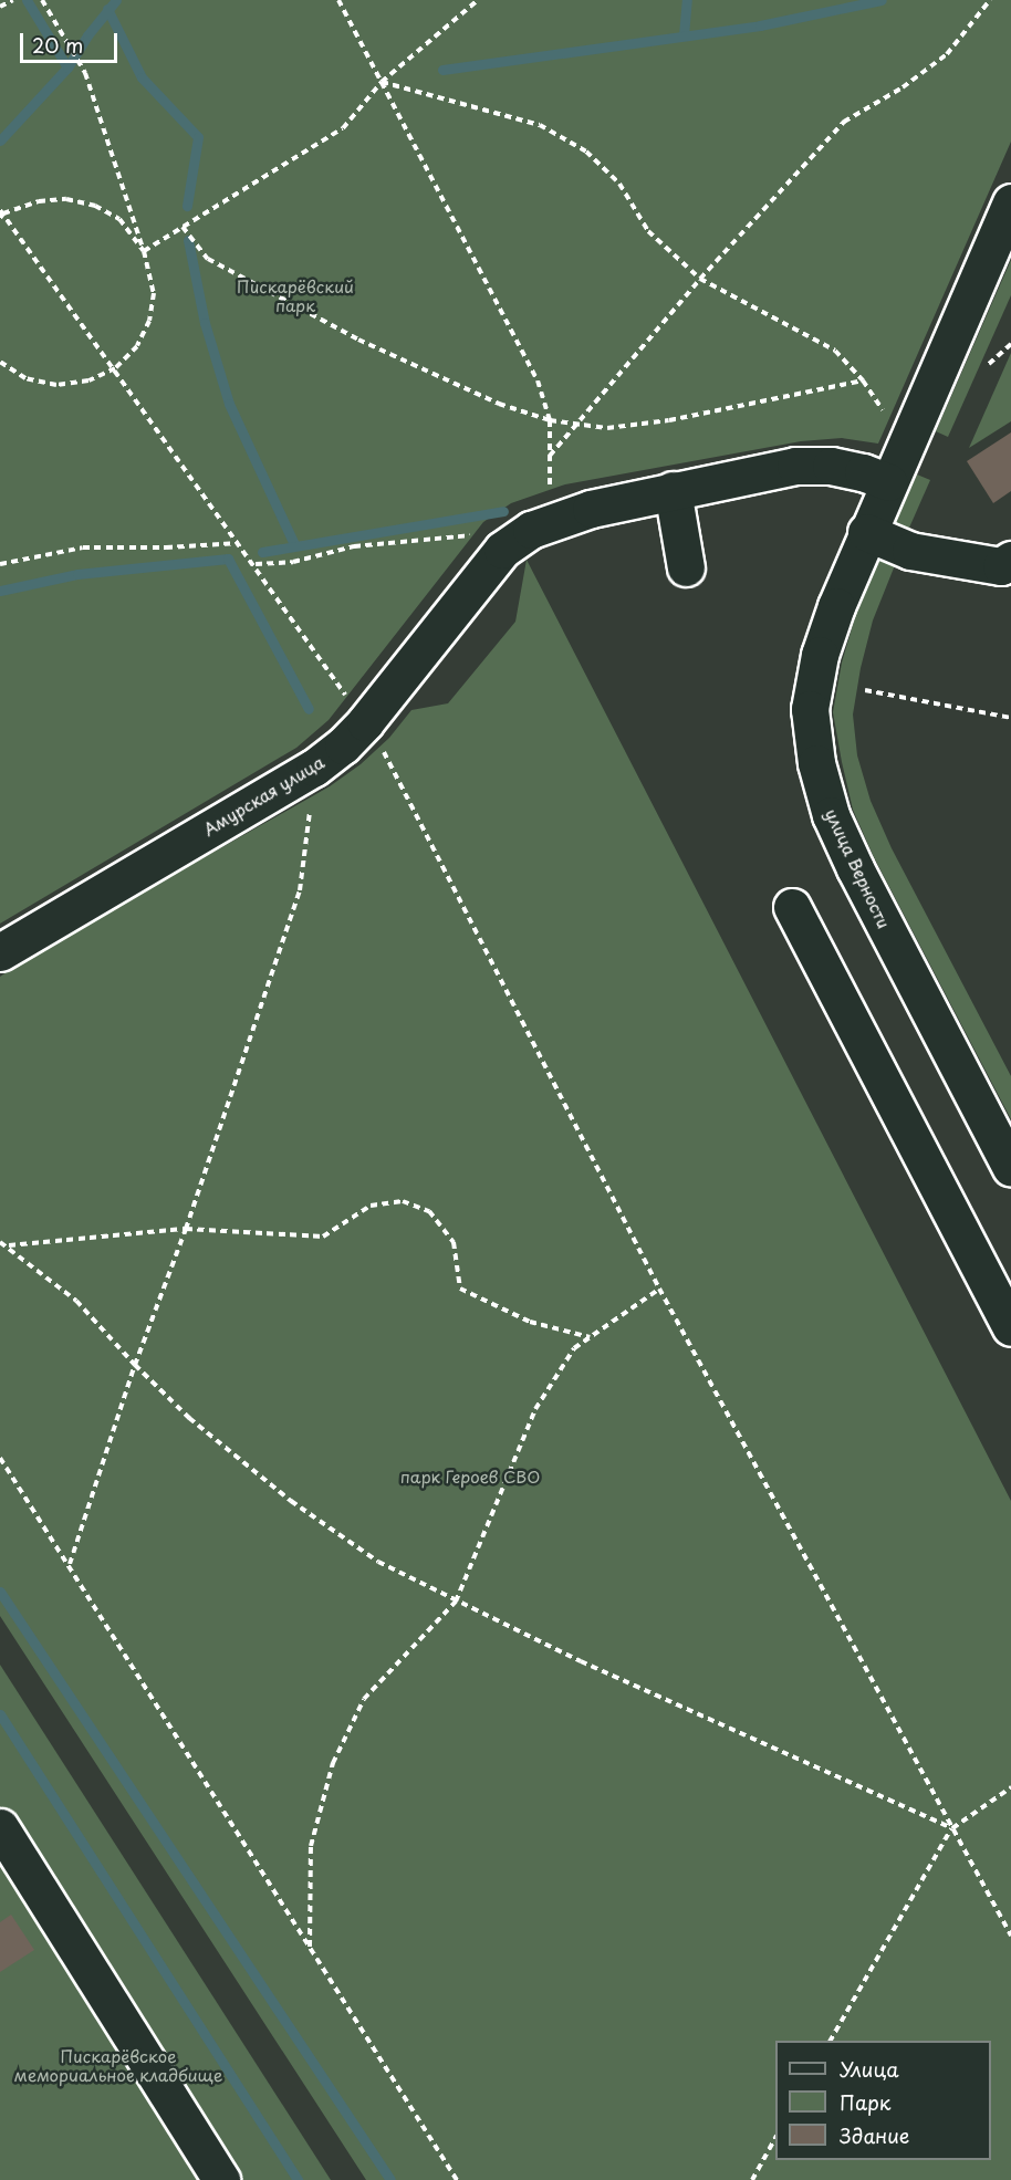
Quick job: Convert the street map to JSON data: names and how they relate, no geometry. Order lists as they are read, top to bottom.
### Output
{
  "streets": {
    "street": ["Амурская улица", "улица Верности"]
  },
  "parks": ["Пискарёвский парк", "парк Героев СВО", "Пискарёвское мемориальное кладбище"],
  "legend": ["Улица", "Парк", "Здание"],
  "scale_bar": "20 m"
}
